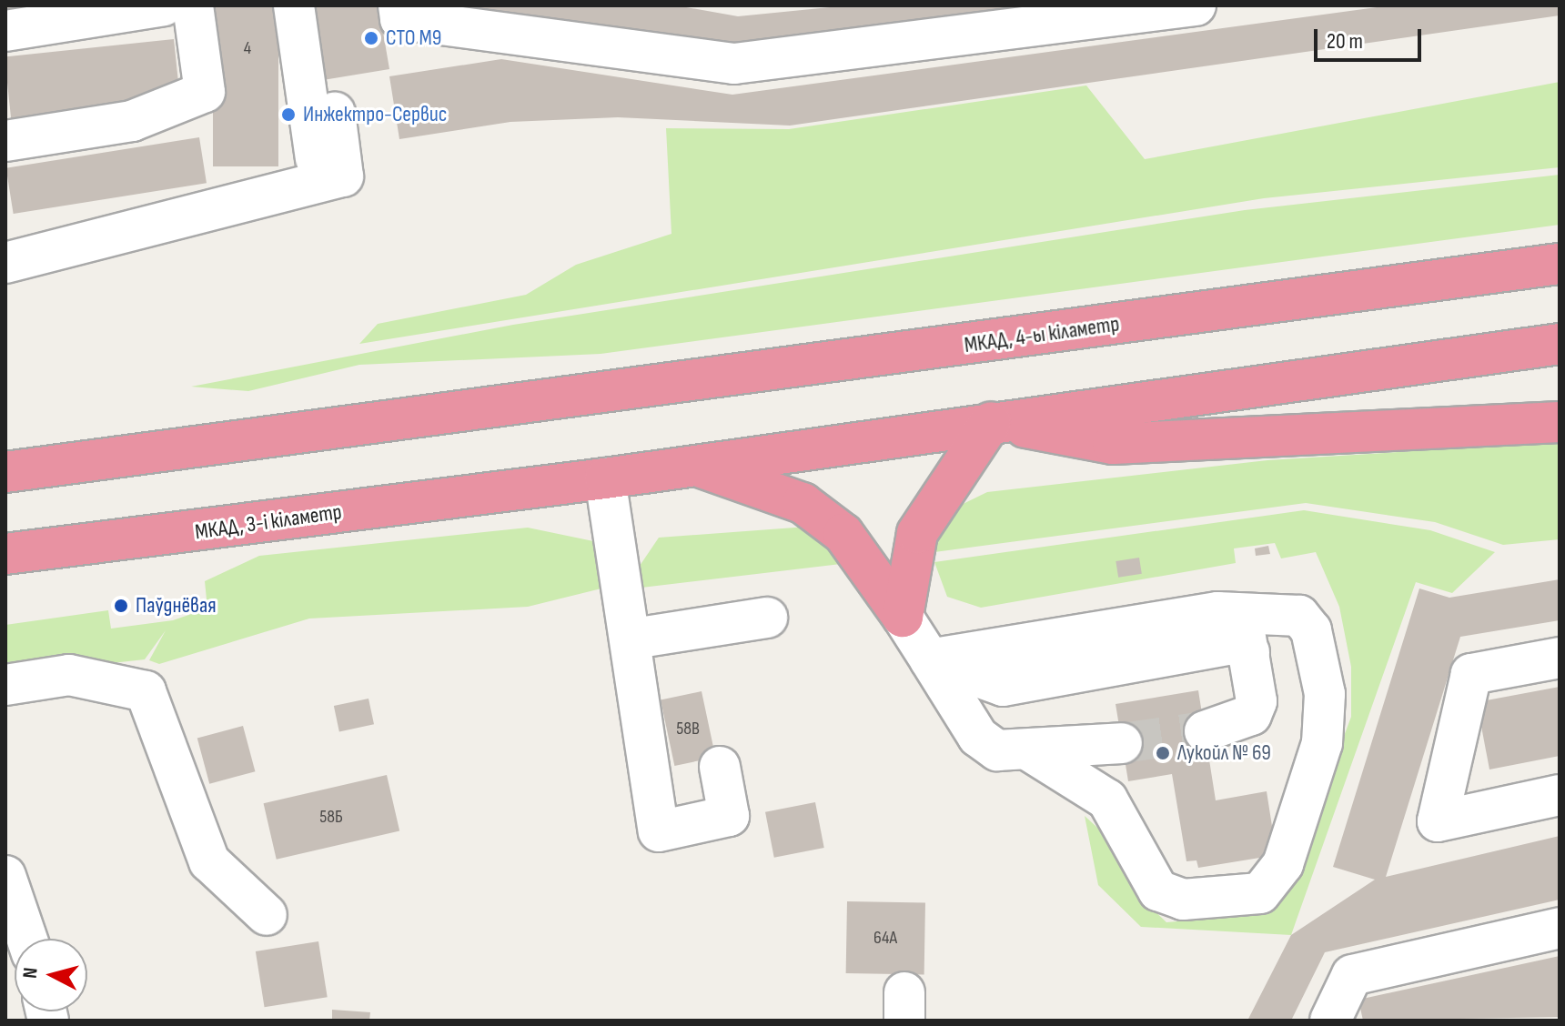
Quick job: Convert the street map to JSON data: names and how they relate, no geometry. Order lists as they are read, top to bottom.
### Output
{
  "streets": {
    "highway": ["МКАД, 4-ы кіламетр", "МКАД, 3-і кіламетр"]
  },
  "places": [
    "СТО М9",
    "Инжектро-Сервис",
    "Паўднёвая",
    "Лукойл № 69"
  ],
  "house_numbers": [
    "4",
    "58В",
    "58Б",
    "64А"
  ],
  "scale_bar": "20 m",
  "north": "left"
}
